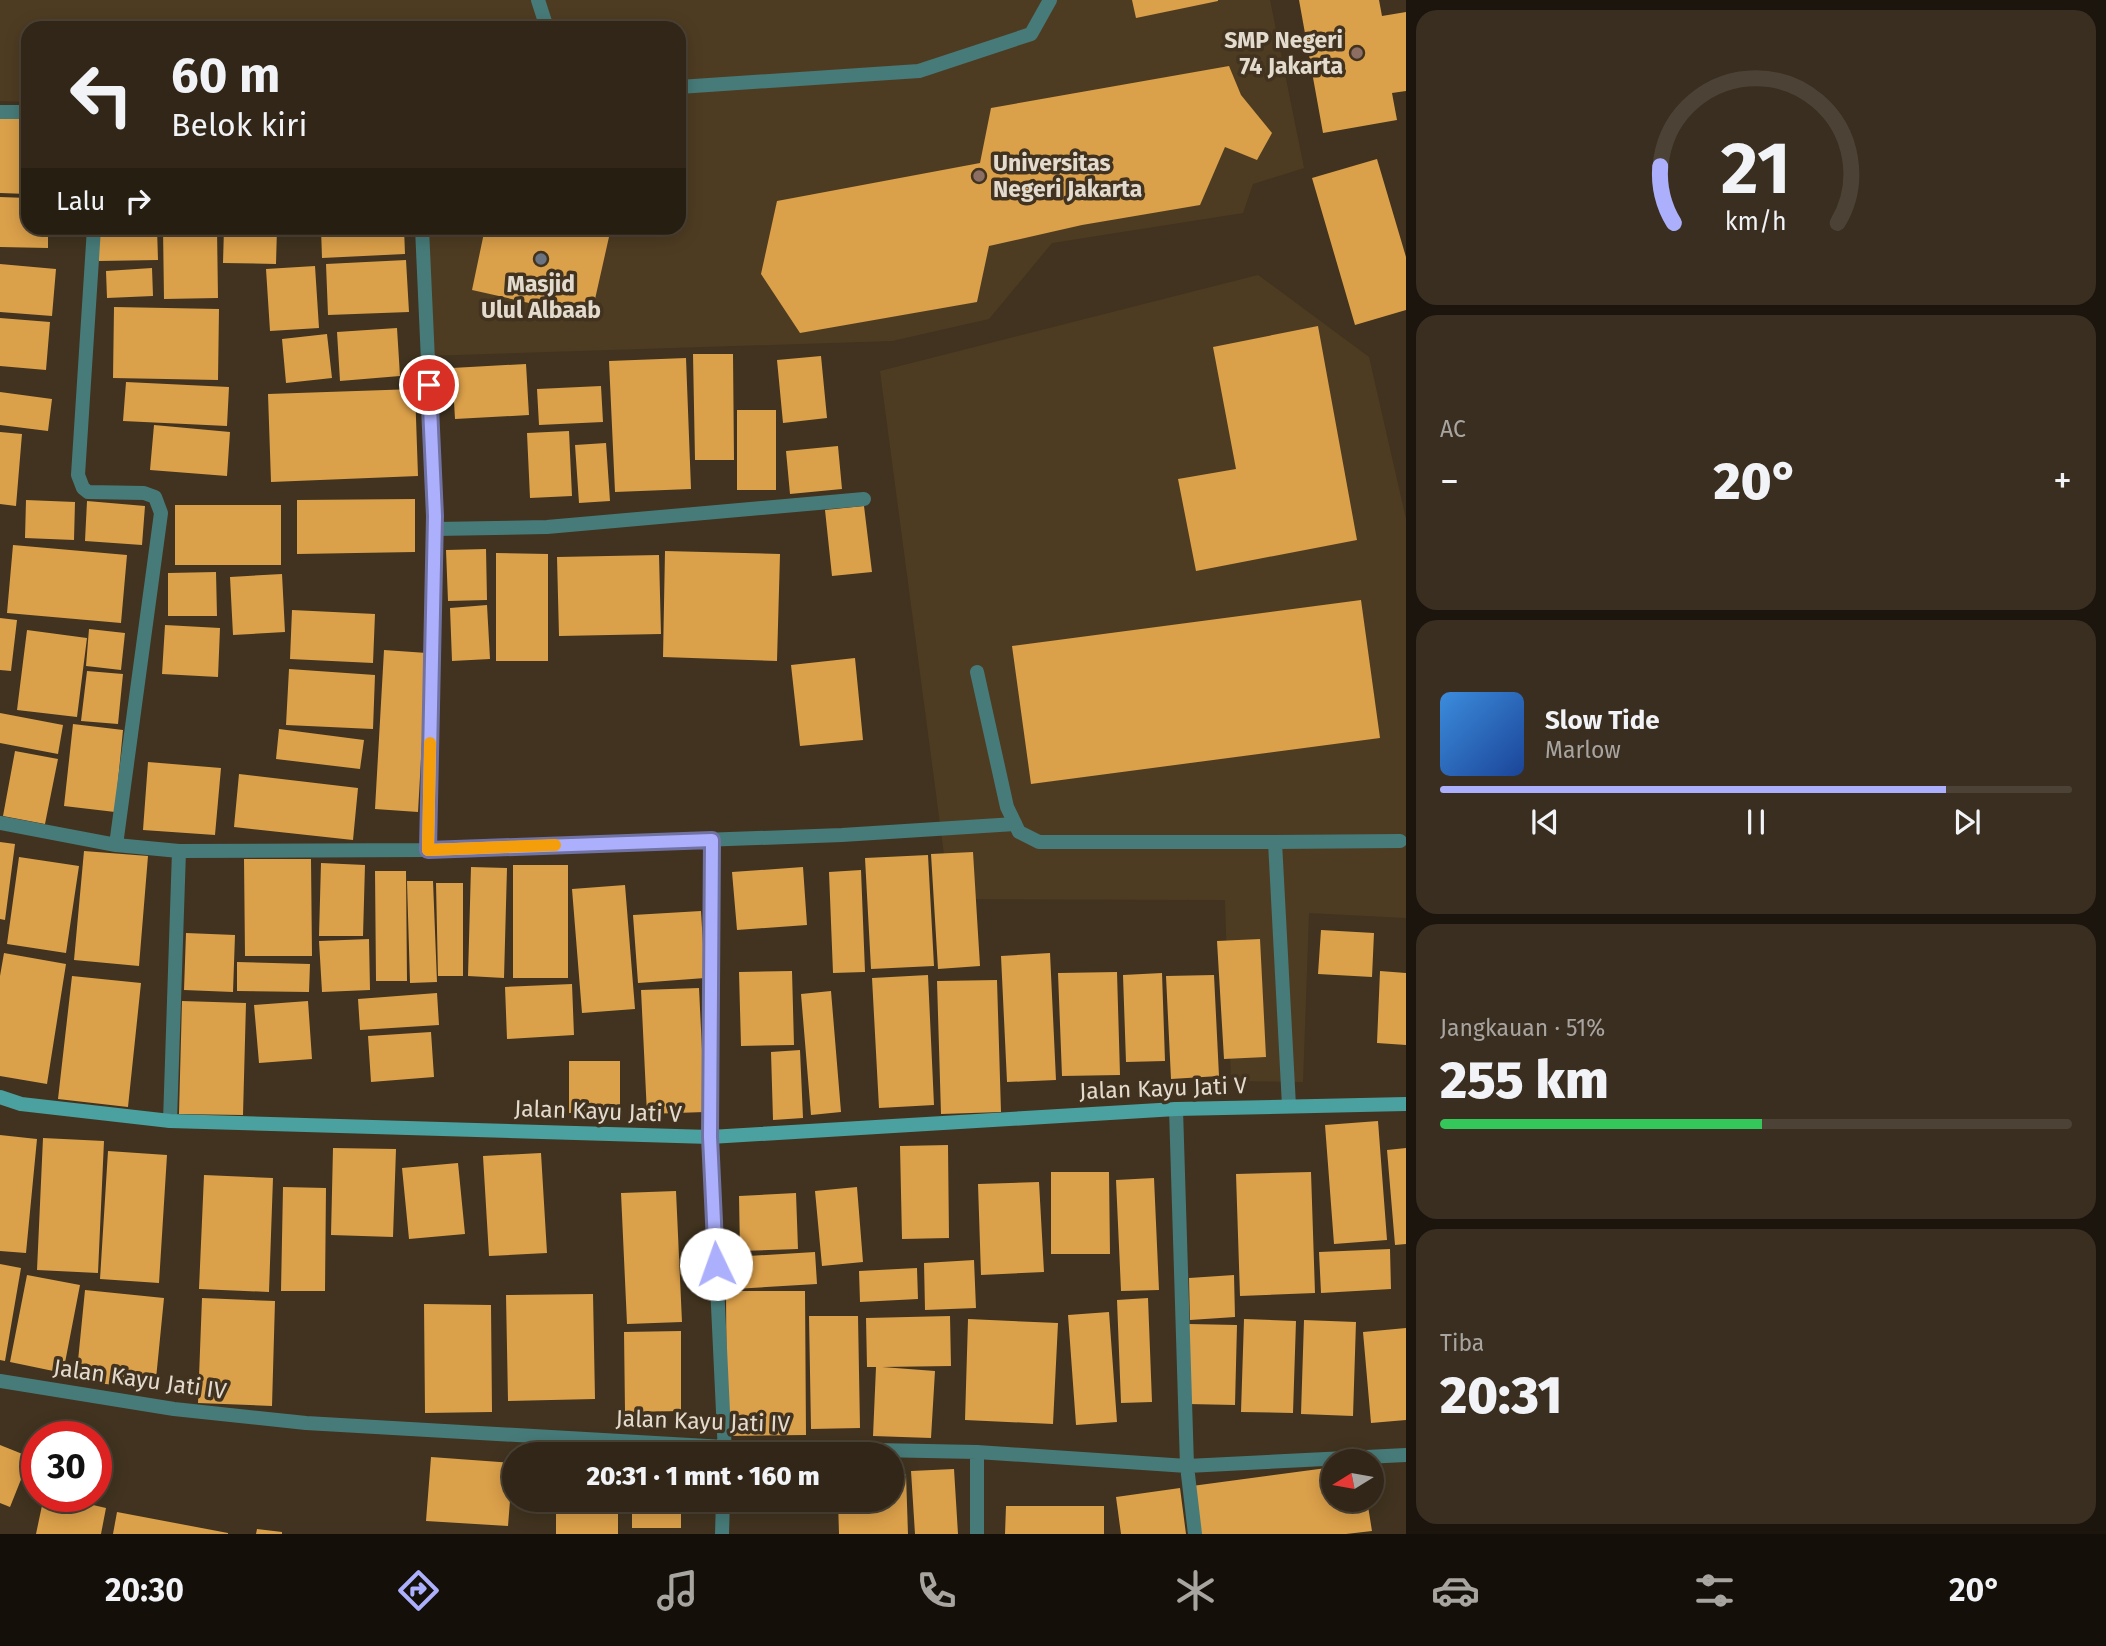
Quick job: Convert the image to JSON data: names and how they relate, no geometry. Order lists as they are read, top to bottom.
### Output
{
  "streets": {
    "street": ["Jalan Kayu Jati V", "Jalan Kayu Jati IV"]
  },
  "places": ["SMP Negeri 74 Jakarta", "Universitas Negeri Jakarta", "Masjid Ulul Albaab"],
  "north": "left",
  "page": {
    "turn": ["60 m", "Belok kiri"],
    "then": "Lalu",
    "tile": [
      "AC",
      ["Jangkauan · 51%", "255 km"],
      ["Tiba", "20:31"]
    ],
    "heat": ["−", "20°", "+"],
    "song": ["Slow Tide", "Marlow"],
    "limit": "30",
    "trip": "20:31 · 1 mnt · 160 m",
    "tabs": ["20:30", "20°"],
    "gauge": ["21", "km/h"]
  }
}
